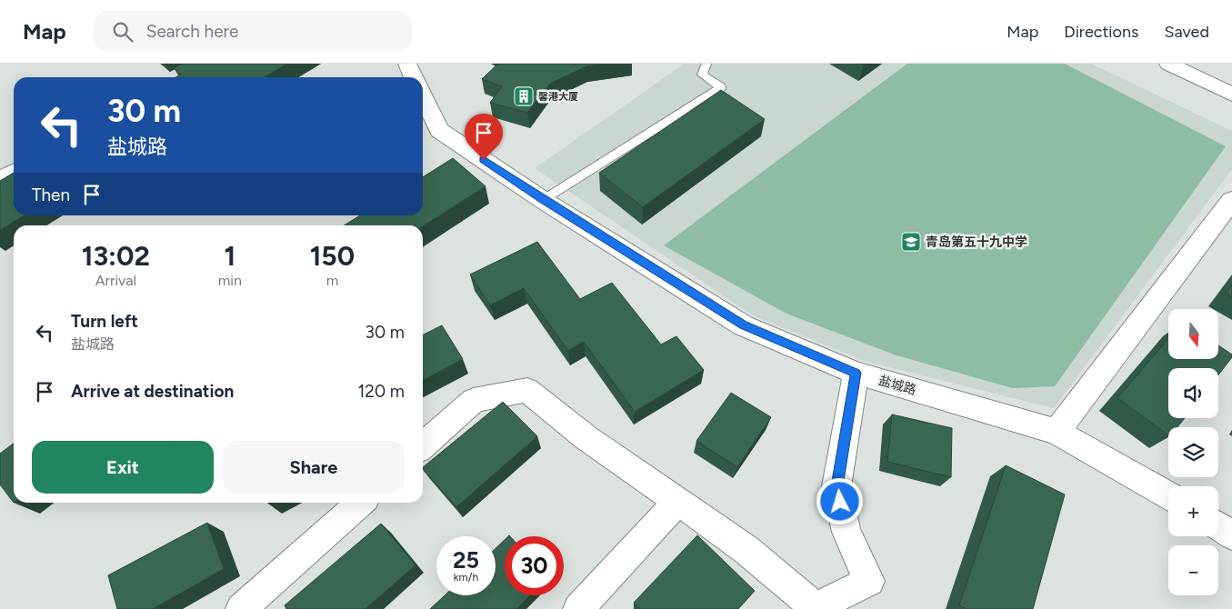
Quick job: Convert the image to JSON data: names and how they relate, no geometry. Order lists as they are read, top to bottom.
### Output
{
  "streets": {
    "street": ["盐城路"]
  },
  "places": {
    "building": ["馨港大厦"],
    "school or university": ["青岛第五十九中学"]
  },
  "north": "bottom",
  "page": {
    "header": "Map",
    "search": "Search here",
    "nav": ["Map", "Directions", "Saved"],
    "turn": ["30 m", "盐城路"],
    "then": "Then",
    "eta": [
      "13:02",
      "Arrival",
      "1",
      "min",
      "150",
      "m"
    ],
    "list": [
      {
        "name": "Turn left",
        "note": "盐城路",
        "value": "30 m"
      },
      {
        "name": "Arrive at destination",
        "value": "120 m"
      }
    ],
    "map_buttons": ["+", "−"],
    "buttons": ["Exit", "Share"],
    "speed": "25 km/h",
    "limit": "30"
  }
}
